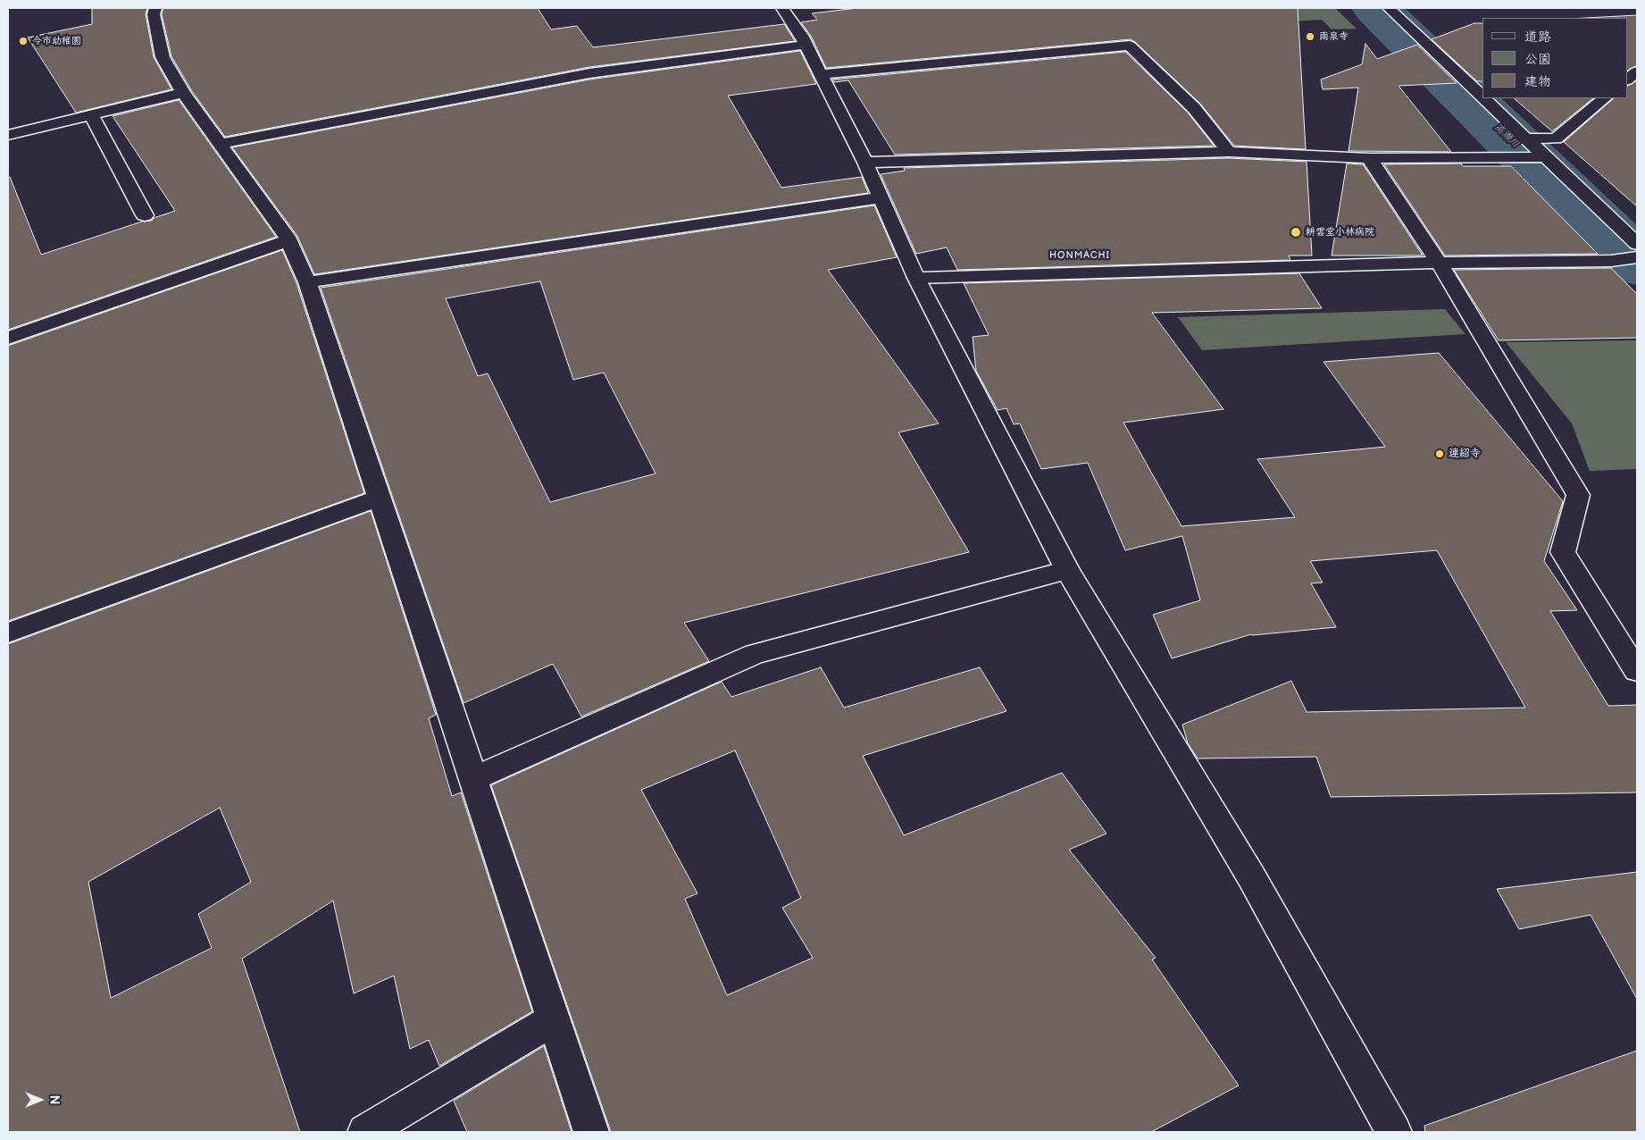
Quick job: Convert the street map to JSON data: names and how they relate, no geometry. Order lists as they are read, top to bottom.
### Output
{
  "districts": ["HONMACHI"],
  "water": ["高瀬川"],
  "places": [
    "南泉寺",
    "今市幼稚園",
    "耕雲堂小林病院",
    "連紹寺"
  ],
  "legend": ["道路", "公園", "建物"],
  "north": "right"
}
